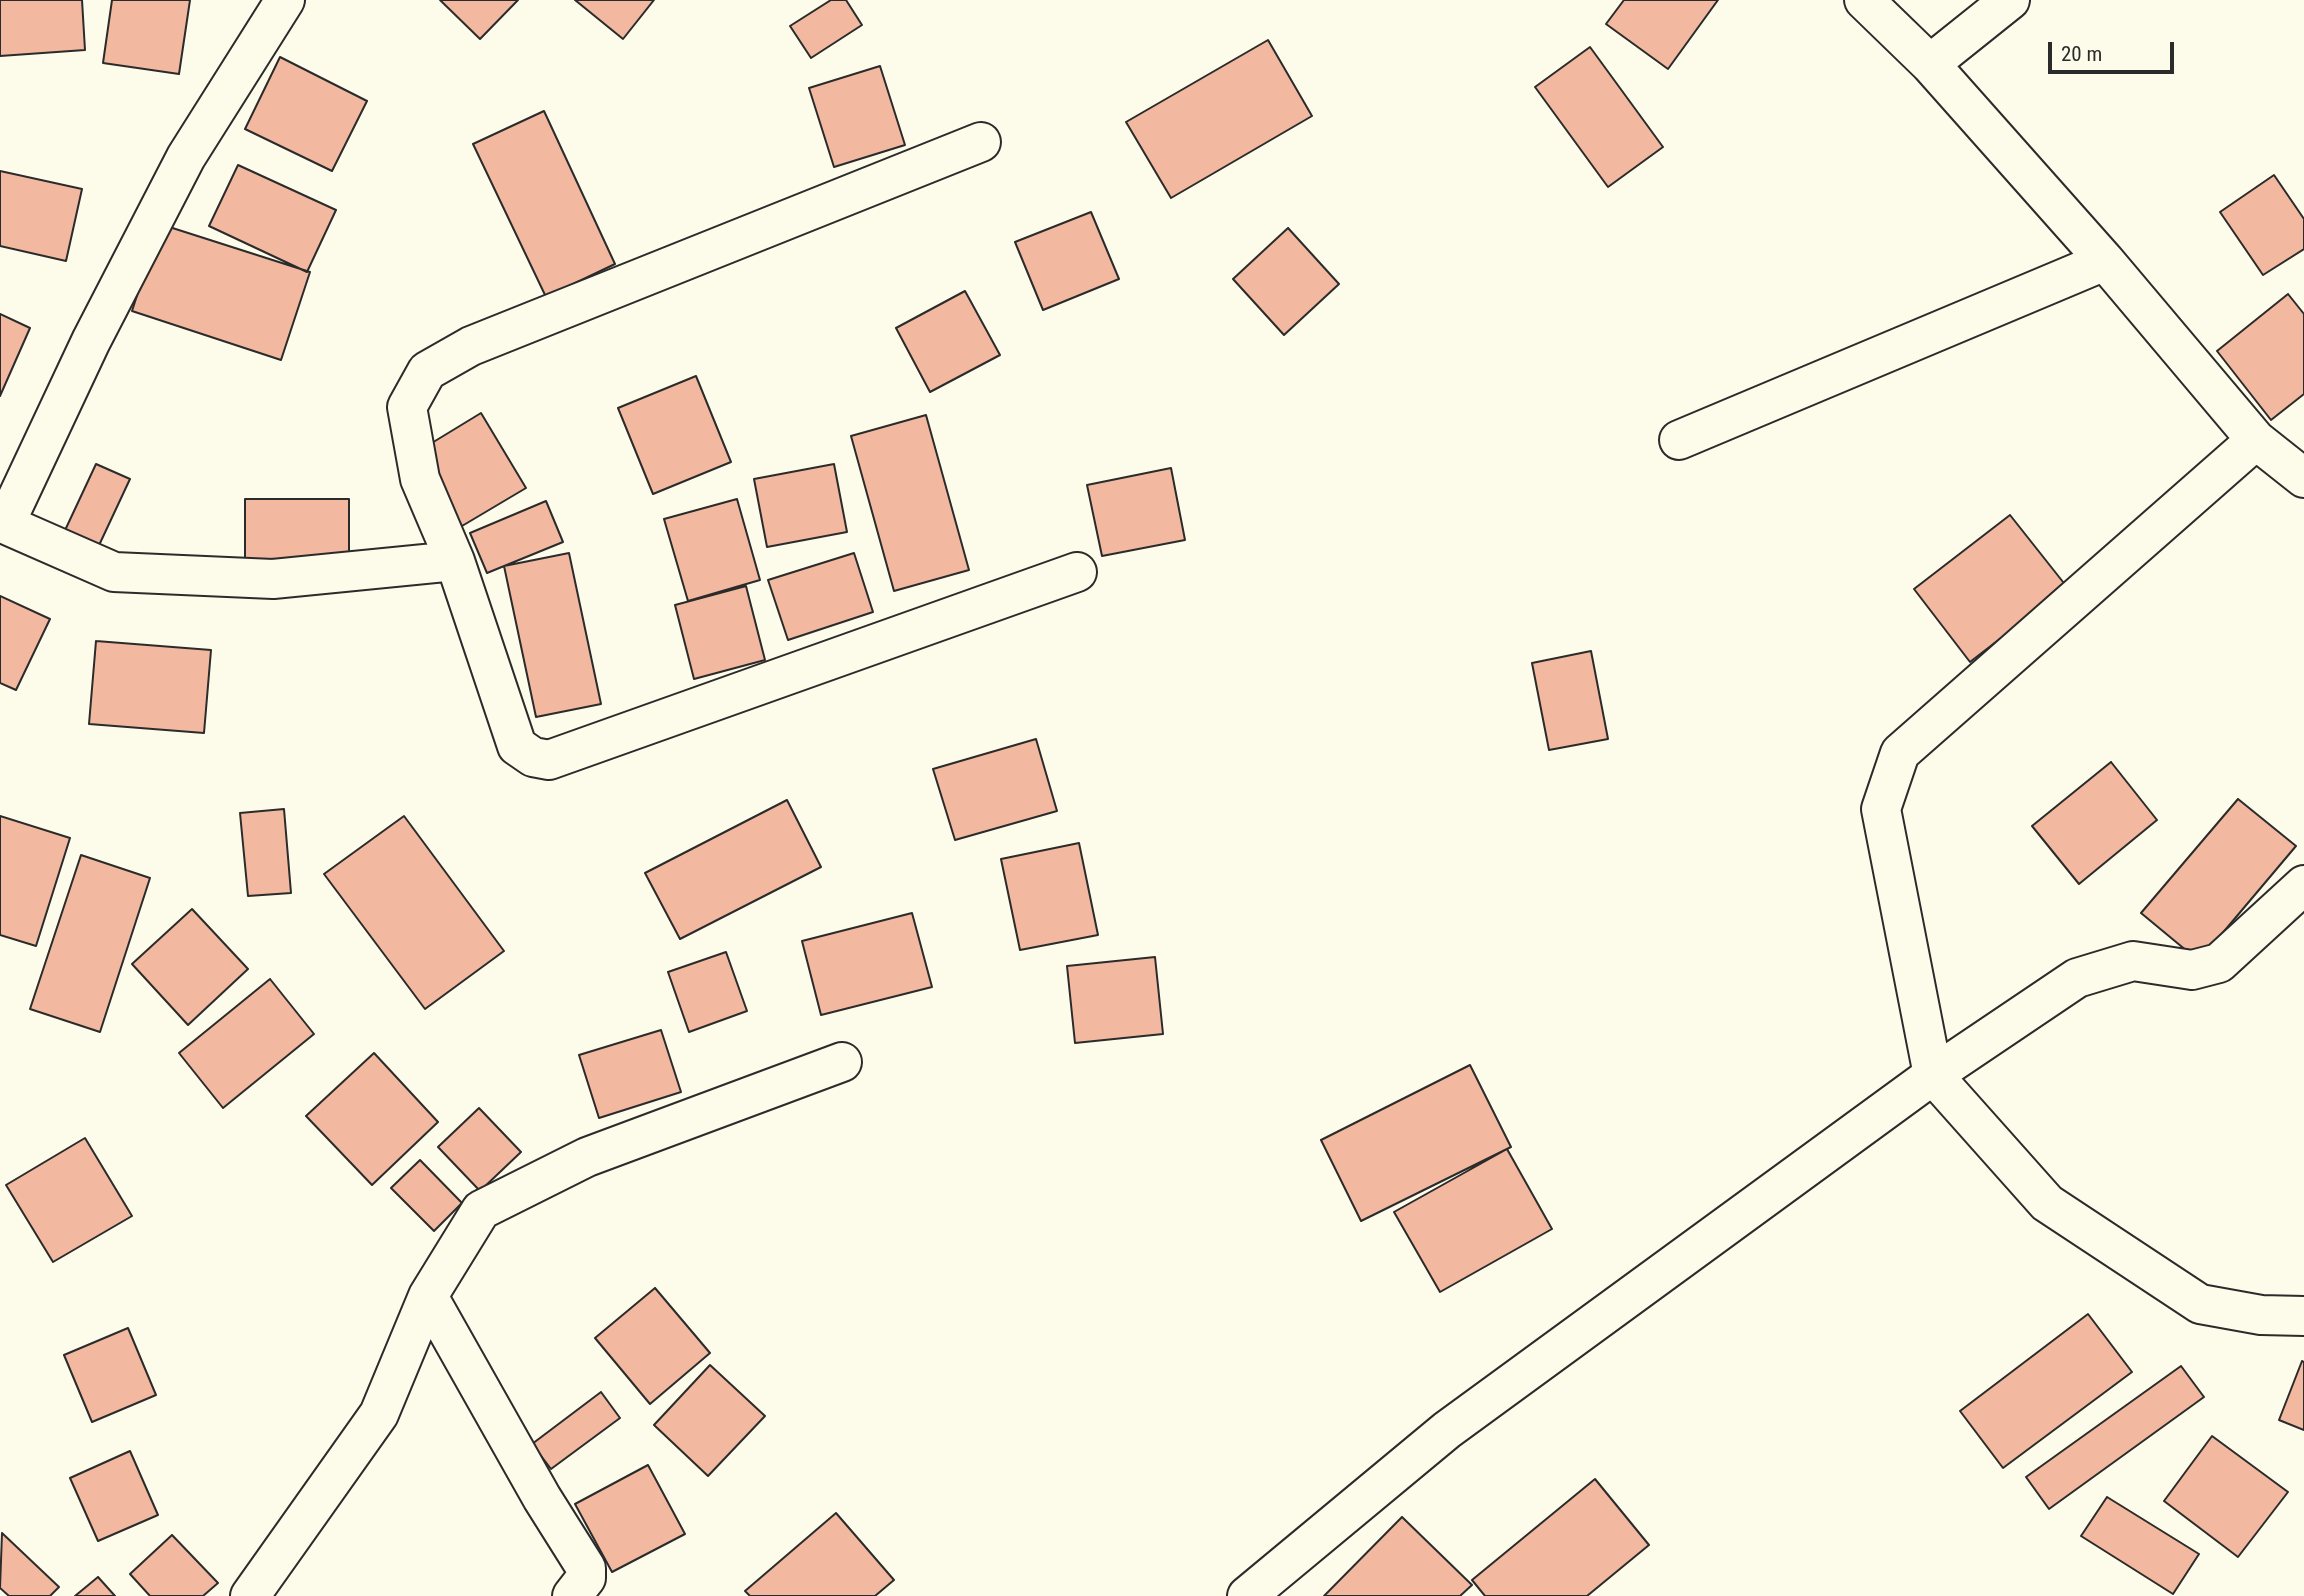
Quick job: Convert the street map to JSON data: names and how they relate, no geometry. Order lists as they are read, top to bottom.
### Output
{
  "scale_bar": "20 m"
}
